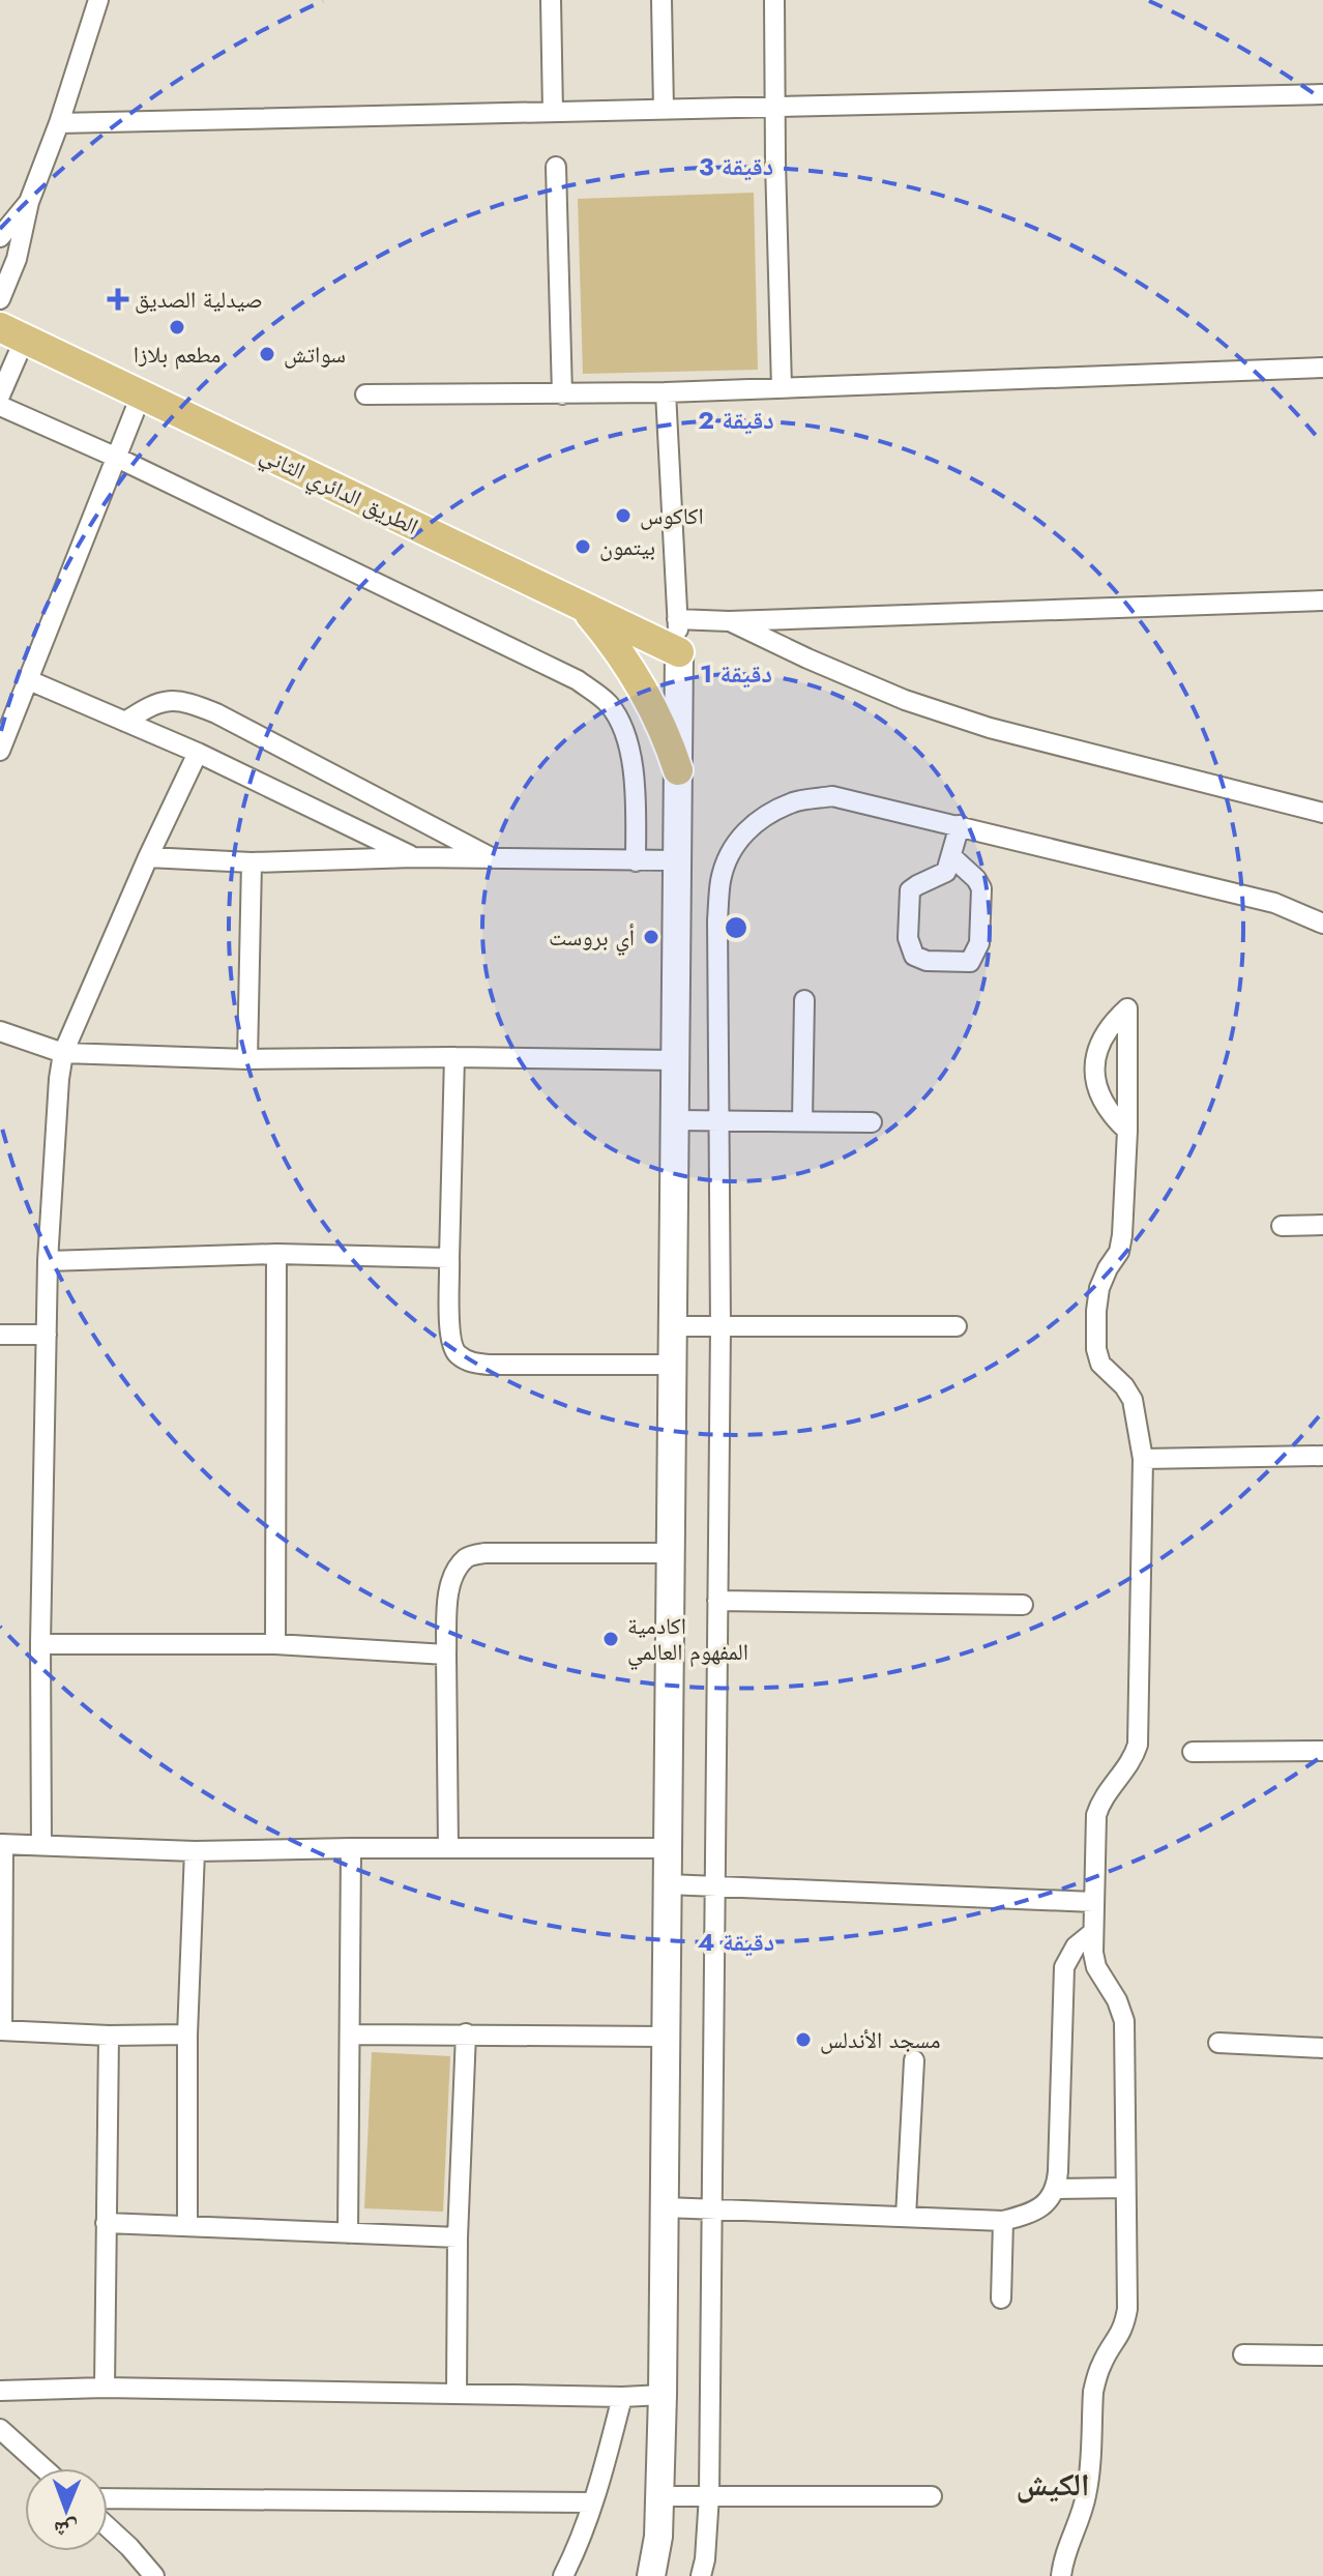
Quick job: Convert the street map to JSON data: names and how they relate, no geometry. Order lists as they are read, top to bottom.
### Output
{
  "streets": {
    "main road": ["الطريق الدائري الثاني"]
  },
  "districts": ["الكيش"],
  "places": {
    "health": ["صيدلية الصديق"],
    "other": [
      "مطعم بلازا",
      "سواتش",
      "اكاكوس",
      "بيتمون",
      "أي بروست",
      "اكادمية المفهوم العالمي",
      "مسجد الأندلس"
    ]
  },
  "north": "bottom",
  "rings": [
    "3 دقيقة",
    "2 دقيقة",
    "1 دقيقة",
    "4 دقيقة"
  ]
}
